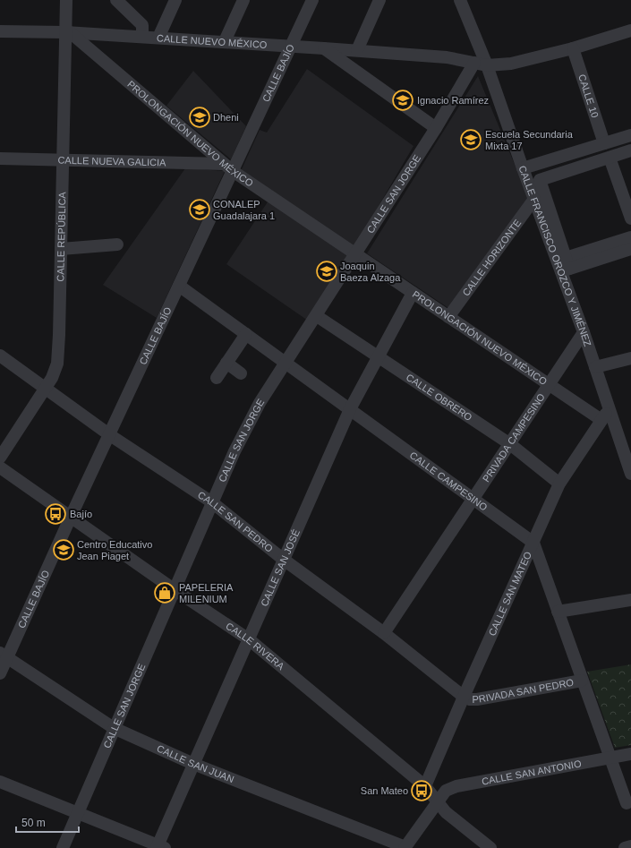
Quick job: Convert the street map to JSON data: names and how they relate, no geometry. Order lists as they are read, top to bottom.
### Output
{
  "streets": {
    "street": [
      "CALLE NUEVO MÉXICO",
      "CALLE BAJÍO",
      "CALLE 10",
      "PROLONGACIÓN NUEVO MÉXICO",
      "CALLE NUEVA GALICIA",
      "CALLE SAN JORGE",
      "CALLE REPÚBLICA",
      "CALLE FRANCISCO OROZCO Y JIMÉNEZ",
      "CALLE HORIZONTE",
      "CALLE OBRERO",
      "PRIVADA CAMPESINO",
      "CALLE CAMPESINO",
      "CALLE SAN PEDRO",
      "CALLE SAN JOSÉ",
      "CALLE SAN MATEO",
      "CALLE RIVERA",
      "PRIVADA SAN PEDRO",
      "CALLE SAN JUAN",
      "CALLE SAN ANTONIO"
    ]
  },
  "crossings": [
    ["CALLE NUEVO MÉXICO", "CALLE BAJÍO"],
    ["CALLE NUEVO MÉXICO", "PROLONGACIÓN NUEVO MÉXICO"],
    ["CALLE NUEVO MÉXICO", "CALLE SAN JORGE"],
    ["CALLE NUEVO MÉXICO", "CALLE REPÚBLICA"],
    ["CALLE NUEVO MÉXICO", "CALLE FRANCISCO OROZCO Y JIMÉNEZ"],
    ["CALLE BAJÍO", "PROLONGACIÓN NUEVO MÉXICO"],
    ["CALLE BAJÍO", "CALLE NUEVA GALICIA"],
    ["CALLE BAJÍO", "CALLE CAMPESINO"],
    ["CALLE BAJÍO", "CALLE SAN PEDRO"],
    ["CALLE BAJÍO", "CALLE RIVERA"],
    ["CALLE BAJÍO", "CALLE SAN JUAN"],
    ["PROLONGACIÓN NUEVO MÉXICO", "CALLE NUEVA GALICIA"],
    ["PROLONGACIÓN NUEVO MÉXICO", "CALLE SAN JORGE"],
    ["PROLONGACIÓN NUEVO MÉXICO", "CALLE REPÚBLICA"],
    ["PROLONGACIÓN NUEVO MÉXICO", "CALLE HORIZONTE"],
    ["PROLONGACIÓN NUEVO MÉXICO", "PRIVADA CAMPESINO"],
    ["PROLONGACIÓN NUEVO MÉXICO", "CALLE SAN JOSÉ"],
    ["PROLONGACIÓN NUEVO MÉXICO", "CALLE SAN MATEO"],
    ["CALLE NUEVA GALICIA", "CALLE REPÚBLICA"],
    ["CALLE SAN JORGE", "CALLE FRANCISCO OROZCO Y JIMÉNEZ"],
    ["CALLE SAN JORGE", "CALLE OBRERO"],
    ["CALLE SAN JORGE", "CALLE CAMPESINO"],
    ["CALLE SAN JORGE", "CALLE SAN PEDRO"],
    ["CALLE SAN JORGE", "CALLE RIVERA"],
    ["CALLE SAN JORGE", "CALLE SAN JUAN"],
    ["CALLE REPÚBLICA", "CALLE SAN PEDRO"],
    ["CALLE FRANCISCO OROZCO Y JIMÉNEZ", "CALLE HORIZONTE"],
    ["CALLE FRANCISCO OROZCO Y JIMÉNEZ", "PRIVADA CAMPESINO"],
    ["CALLE FRANCISCO OROZCO Y JIMÉNEZ", "CALLE SAN MATEO"],
    ["CALLE OBRERO", "PRIVADA CAMPESINO"],
    ["CALLE OBRERO", "CALLE SAN JOSÉ"],
    ["CALLE OBRERO", "CALLE SAN MATEO"],
    ["PRIVADA CAMPESINO", "CALLE CAMPESINO"],
    ["PRIVADA CAMPESINO", "CALLE SAN PEDRO"],
    ["CALLE CAMPESINO", "CALLE SAN JOSÉ"],
    ["CALLE CAMPESINO", "CALLE SAN MATEO"],
    ["CALLE SAN PEDRO", "CALLE SAN JOSÉ"],
    ["CALLE SAN PEDRO", "CALLE SAN MATEO"],
    ["CALLE SAN PEDRO", "PRIVADA SAN PEDRO"],
    ["CALLE SAN JOSÉ", "CALLE RIVERA"],
    ["CALLE SAN JOSÉ", "CALLE SAN JUAN"],
    ["CALLE SAN MATEO", "CALLE RIVERA"],
    ["CALLE SAN MATEO", "PRIVADA SAN PEDRO"],
    ["CALLE RIVERA", "CALLE SAN ANTONIO"]
  ],
  "places": {
    "school or university": [
      "Ignacio Ramírez",
      "Dheni",
      "Escuela Secundaria Mixta 17",
      "CONALEP Guadalajara 1",
      "Joaquin Baeza Alzaga",
      "Centro Educativo Jean Piaget"
    ],
    "bus stop": ["Bajío", "San Mateo"],
    "shop": ["PAPELERIA MILENIUM"]
  },
  "scale_bar": "50 m"
}
